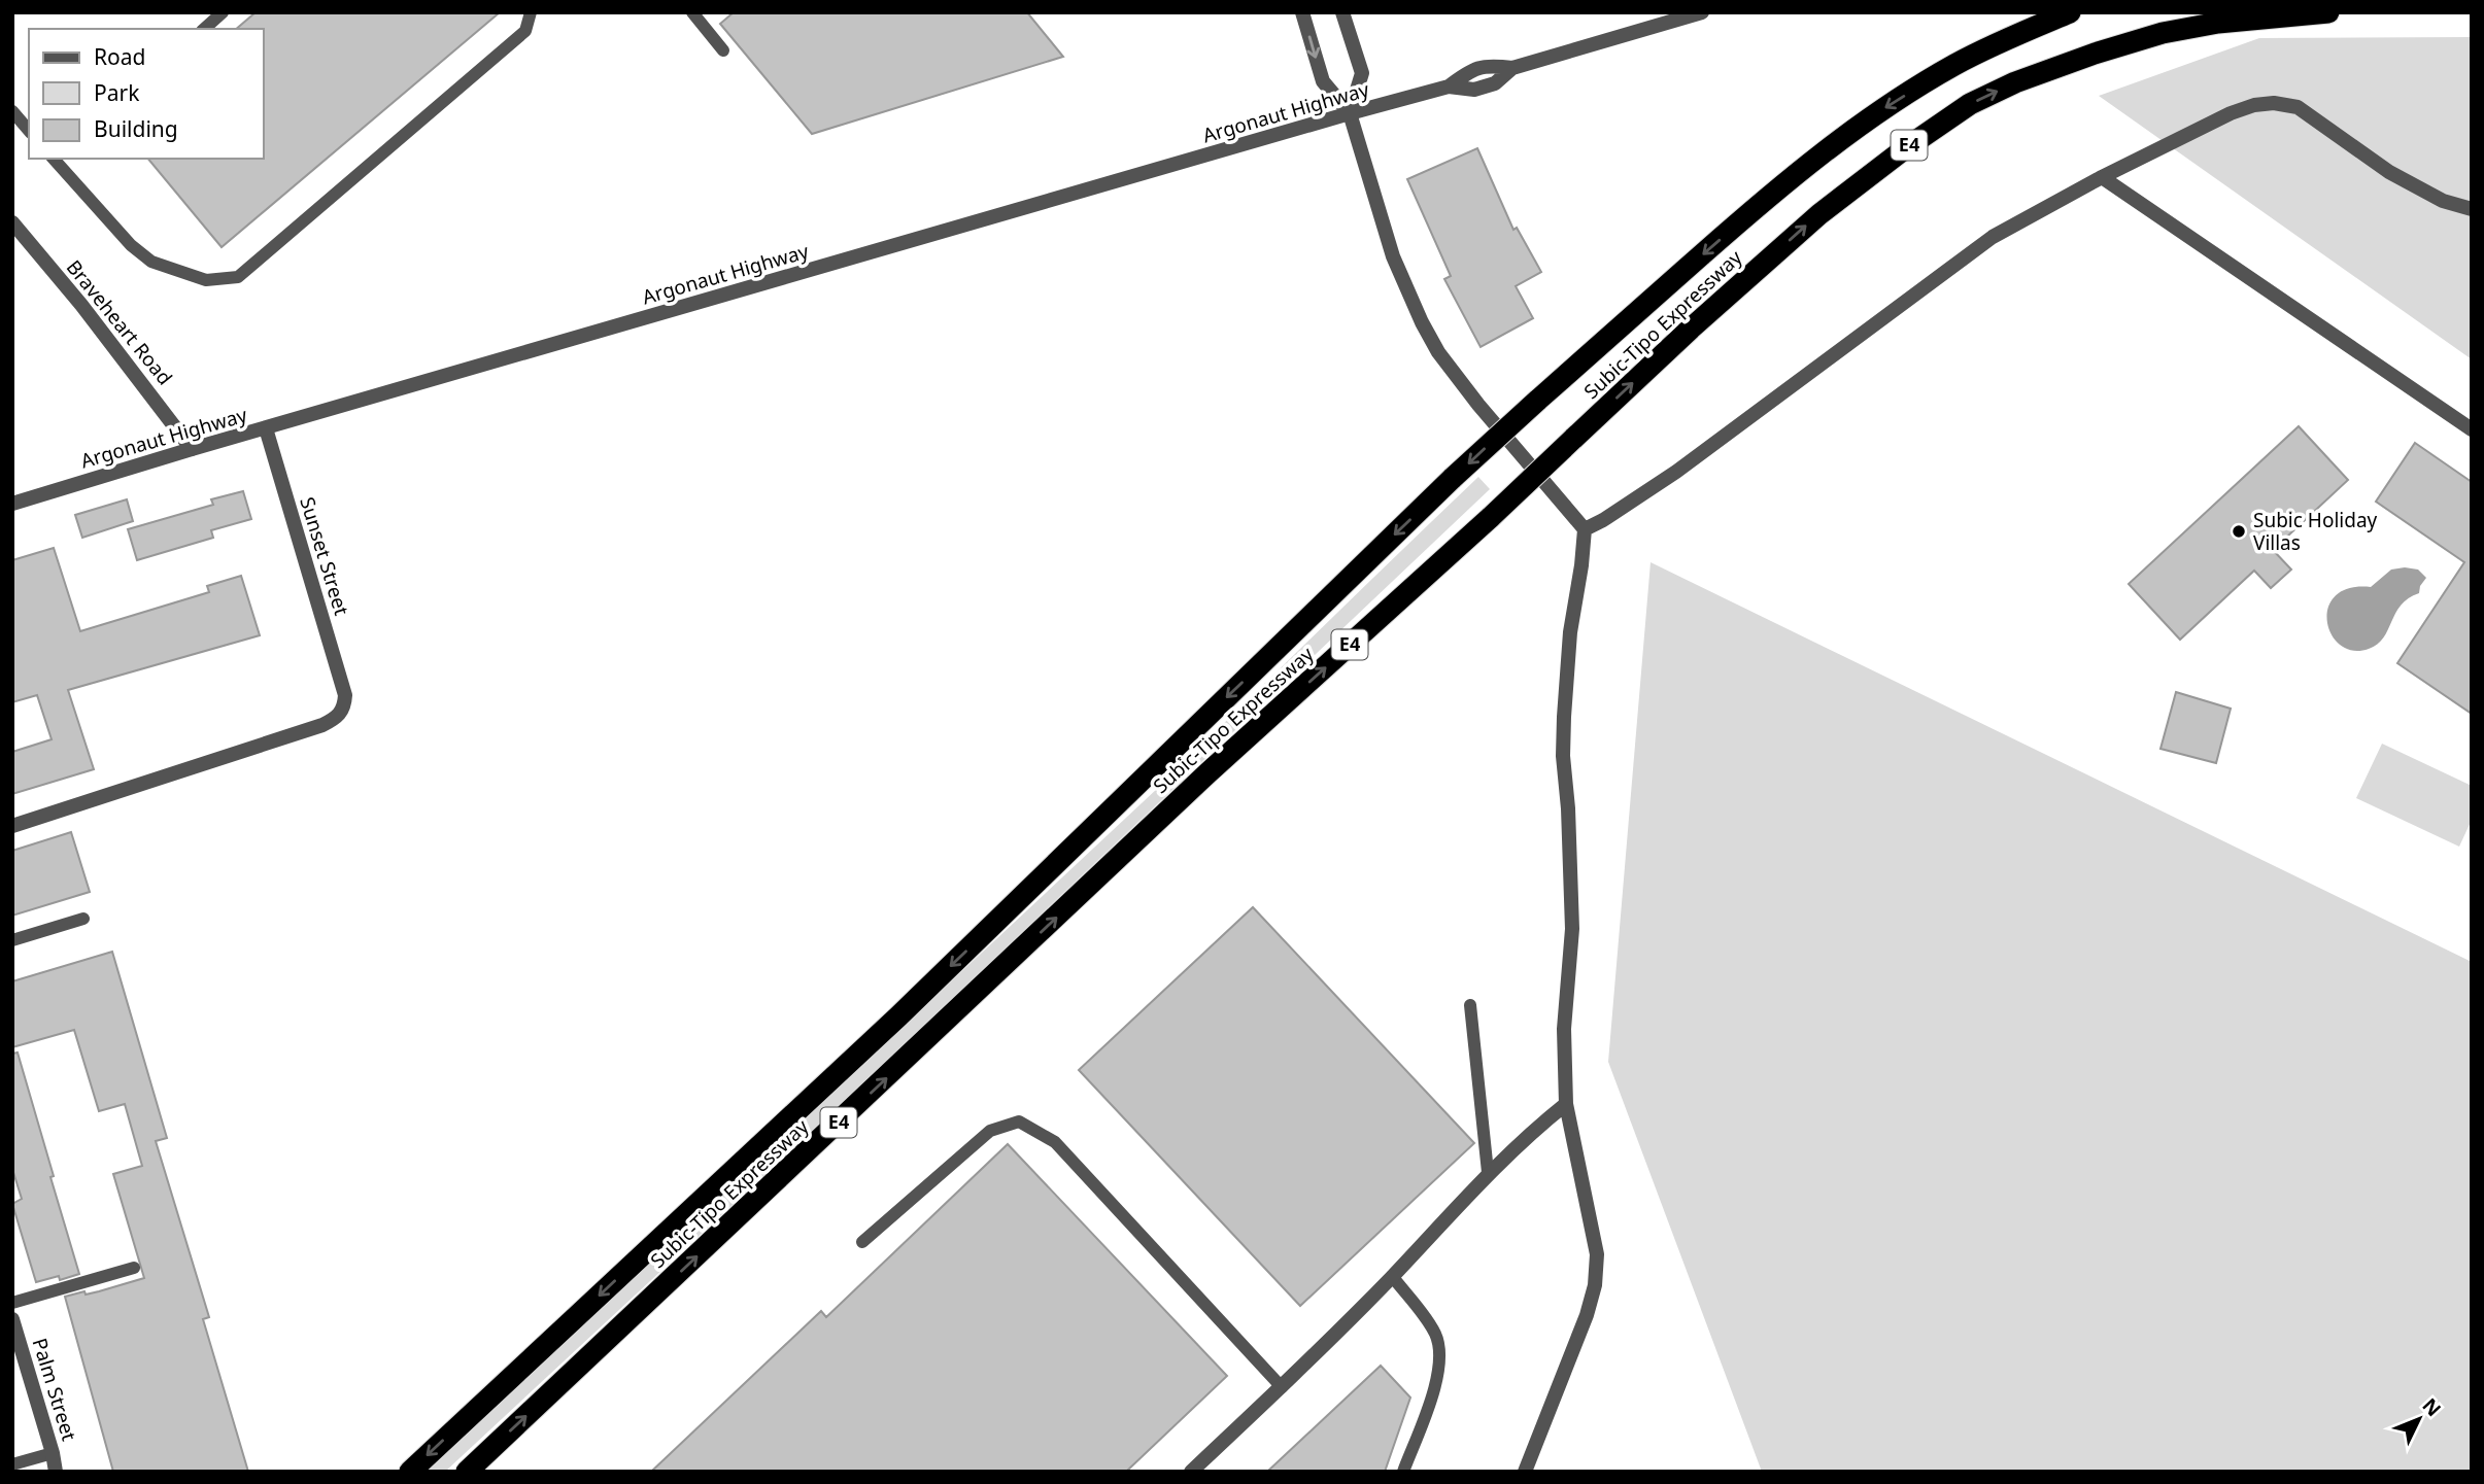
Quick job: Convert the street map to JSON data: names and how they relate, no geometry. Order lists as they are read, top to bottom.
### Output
{
  "streets": {
    "highway": ["E4", "Subic-Tipo Expressway"],
    "street": [
      "Argonaut Highway",
      "Braveheart Road",
      "Sunset Street",
      "Palm Street"
    ]
  },
  "crossings": [
    ["Argonaut Highway", "Braveheart Road"],
    ["Argonaut Highway", "Sunset Street"]
  ],
  "places": ["Subic Holiday Villas"],
  "legend": ["Road", "Park", "Building"],
  "north": "top right"
}
